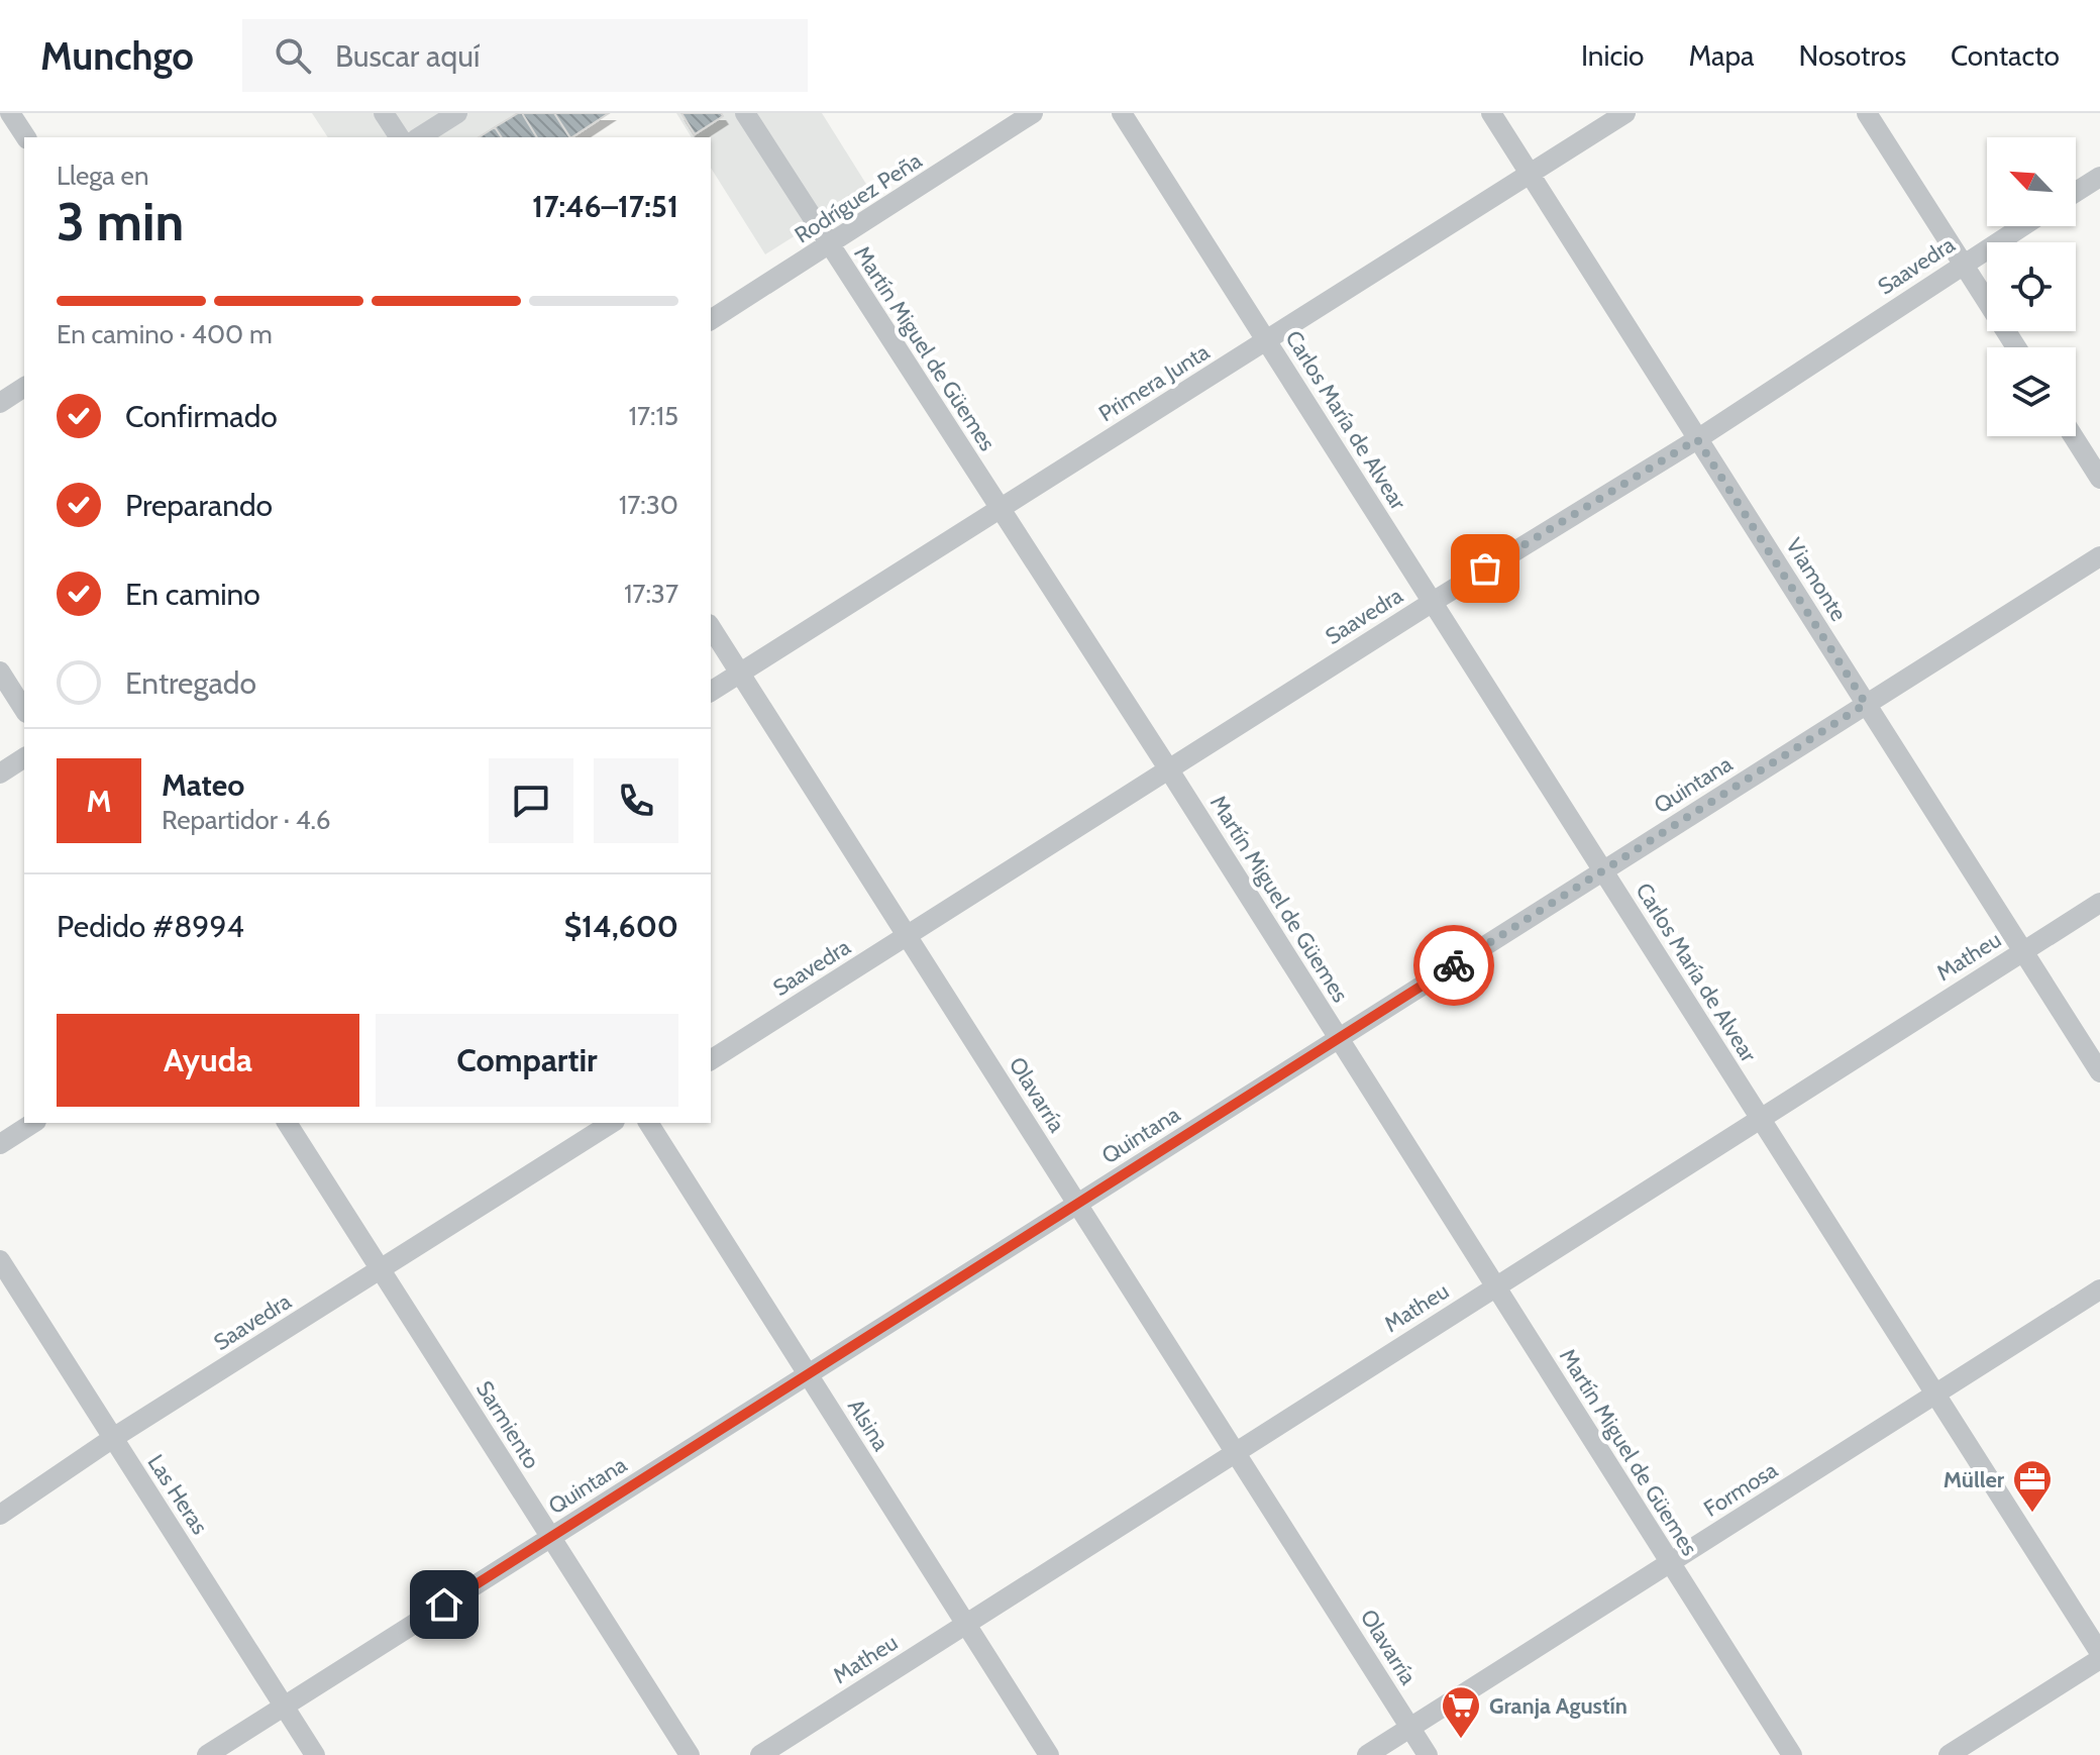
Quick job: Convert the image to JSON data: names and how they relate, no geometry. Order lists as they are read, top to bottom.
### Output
{
  "streets": {
    "street": [
      "Rodríguez Peña",
      "Saavedra",
      "Martín Miguel de Güemes",
      "Primera Junta",
      "Carlos María de Alvear",
      "Viamonte",
      "Quintana",
      "Matheu",
      "Olavarría",
      "Sarmiento",
      "Alsina",
      "Formosa",
      "Las Heras"
    ]
  },
  "crossings": [
    ["Rodríguez Peña", "Martín Miguel de Güemes"],
    ["Saavedra", "Martín Miguel de Güemes"],
    ["Saavedra", "Carlos María de Alvear"],
    ["Saavedra", "Viamonte"],
    ["Saavedra", "Olavarría"],
    ["Saavedra", "Sarmiento"],
    ["Saavedra", "Las Heras"],
    ["Martín Miguel de Güemes", "Primera Junta"],
    ["Martín Miguel de Güemes", "Quintana"],
    ["Martín Miguel de Güemes", "Matheu"],
    ["Martín Miguel de Güemes", "Formosa"],
    ["Primera Junta", "Carlos María de Alvear"],
    ["Primera Junta", "Viamonte"],
    ["Primera Junta", "Olavarría"],
    ["Carlos María de Alvear", "Quintana"],
    ["Carlos María de Alvear", "Matheu"],
    ["Carlos María de Alvear", "Formosa"],
    ["Viamonte", "Quintana"],
    ["Viamonte", "Matheu"],
    ["Quintana", "Olavarría"],
    ["Quintana", "Sarmiento"],
    ["Quintana", "Alsina"],
    ["Quintana", "Las Heras"],
    ["Matheu", "Olavarría"],
    ["Matheu", "Alsina"],
    ["Olavarría", "Formosa"]
  ],
  "places": {
    "office": ["Müller"],
    "supermarket": ["Granja Agustín"]
  },
  "north": "top left",
  "page": {
    "header": "Munchgo",
    "search": "Buscar aquí",
    "nav": [
      "Inicio",
      "Mapa",
      "Nosotros",
      "Contacto"
    ],
    "heading": ["3 min", "Llega en", "17:46–17:51"],
    "panel": [
      "Mateo",
      "Repartidor · 4.6",
      "Pedido #8994",
      "$14,600"
    ],
    "bar": "En camino · 400 m",
    "list": [
      ["Confirmado", "17:15"],
      ["Preparando", "17:30"],
      ["En camino", "17:37"],
      "Entregado"
    ],
    "round": "M",
    "buttons": ["Ayuda", "Compartir"]
  }
}
